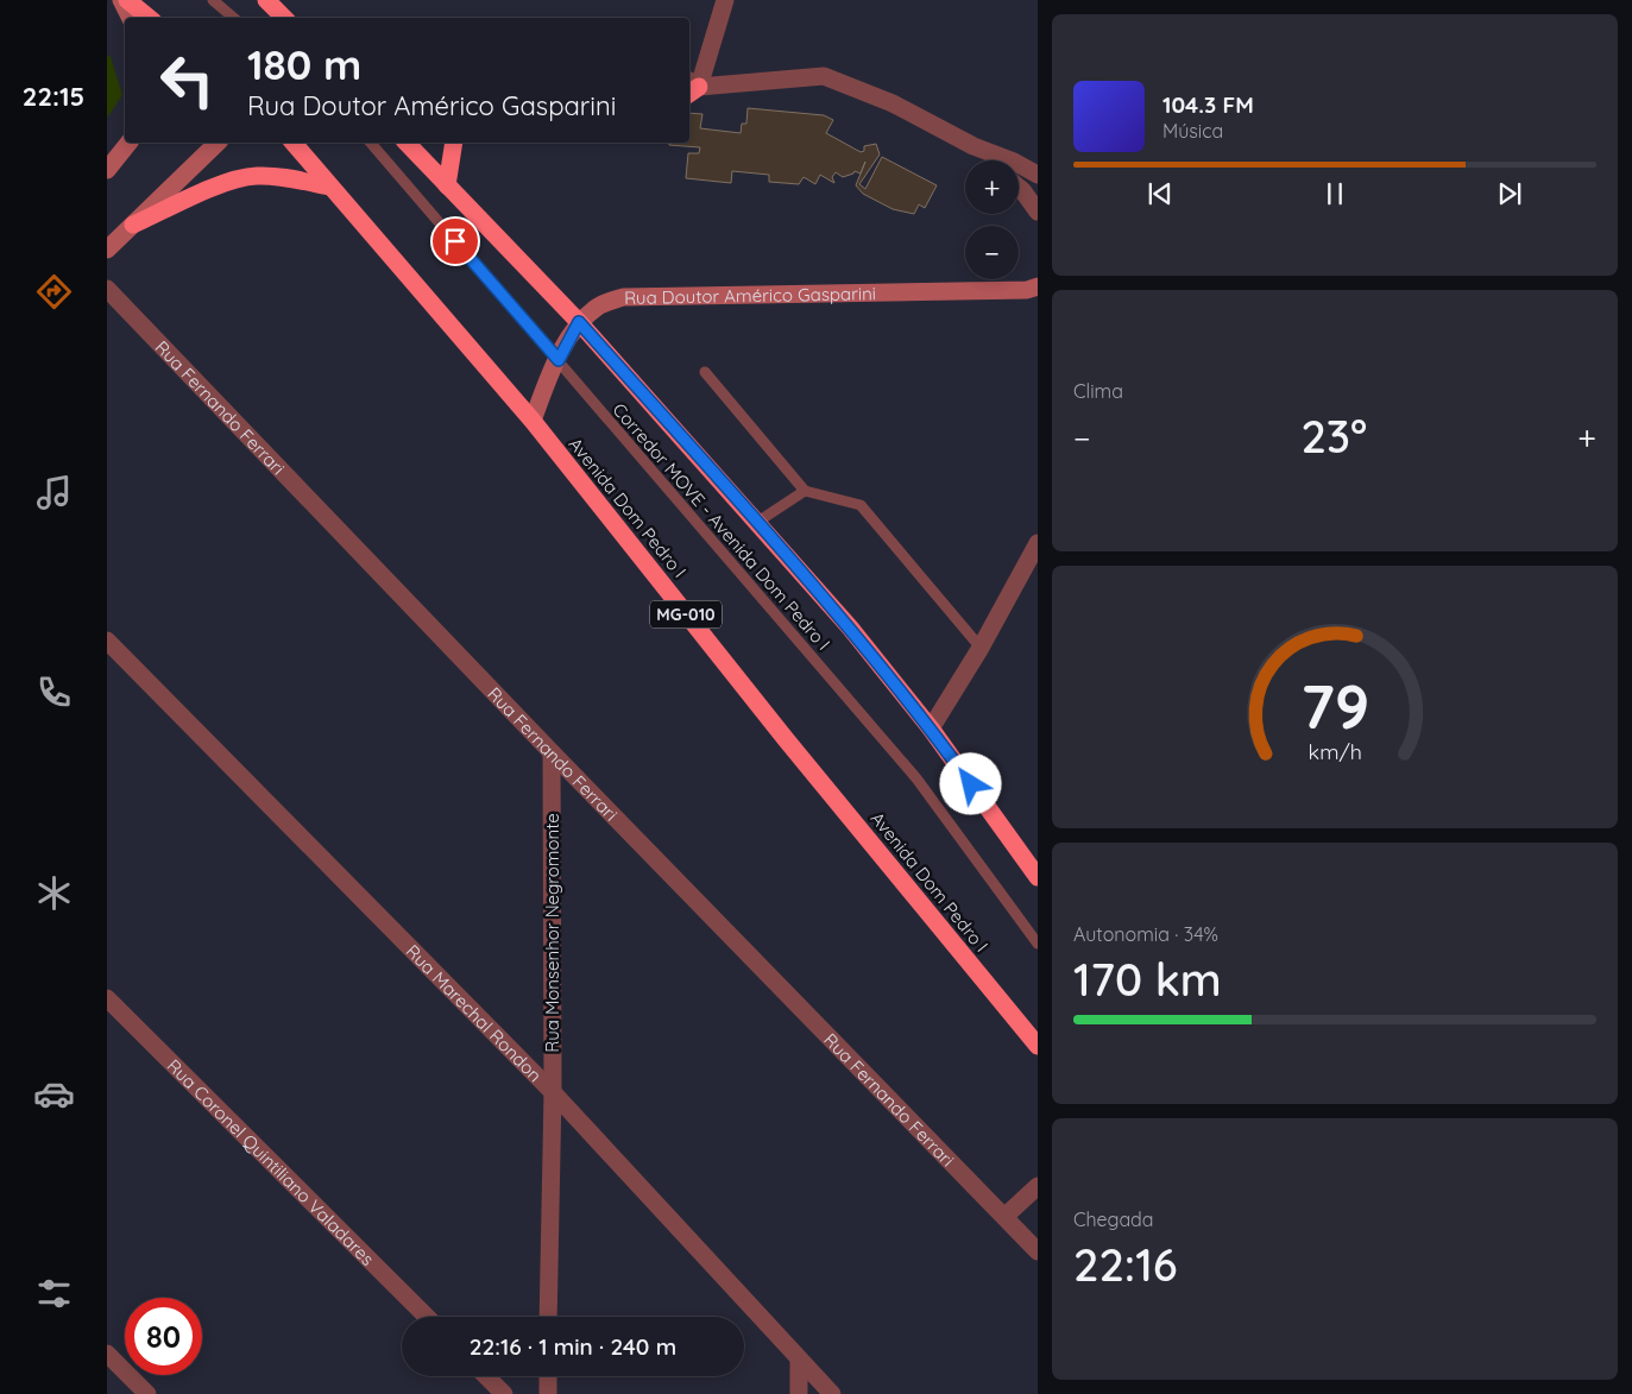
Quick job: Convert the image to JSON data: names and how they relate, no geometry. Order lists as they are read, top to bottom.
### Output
{
  "streets": {
    "highway": ["Avenida Dom Pedro I", "MG-010"],
    "street": [
      "Rua Doutor Américo Gasparini",
      "Rua Fernando Ferrari",
      "Rua Monsenhor Negromonte",
      "Rua Marechal Rondon",
      "Rua Coronel Quintiliano Valadares"
    ],
    "lane": ["Corredor MOVE - Avenida Dom Pedro I"]
  },
  "crossings": [
    ["Rua Doutor Américo Gasparini", "Avenida Dom Pedro I"],
    ["Rua Doutor Américo Gasparini", "Corredor MOVE - Avenida Dom Pedro I"],
    ["Rua Fernando Ferrari", "Rua Monsenhor Negromonte"],
    ["Rua Monsenhor Negromonte", "Rua Marechal Rondon"]
  ],
  "page": {
    "tabs": "22:15",
    "turn": ["180 m", "Rua Doutor Américo Gasparini"],
    "song": ["104.3 FM", "Música"],
    "map_buttons": ["+", "−"],
    "tile": [
      "Clima",
      ["Autonomia · 34%", "170 km"],
      ["Chegada", "22:16"]
    ],
    "heat": ["−", "23°", "+"],
    "limit": "80",
    "trip": "22:16 · 1 min · 240 m",
    "gauge": ["79", "km/h"]
  }
}
